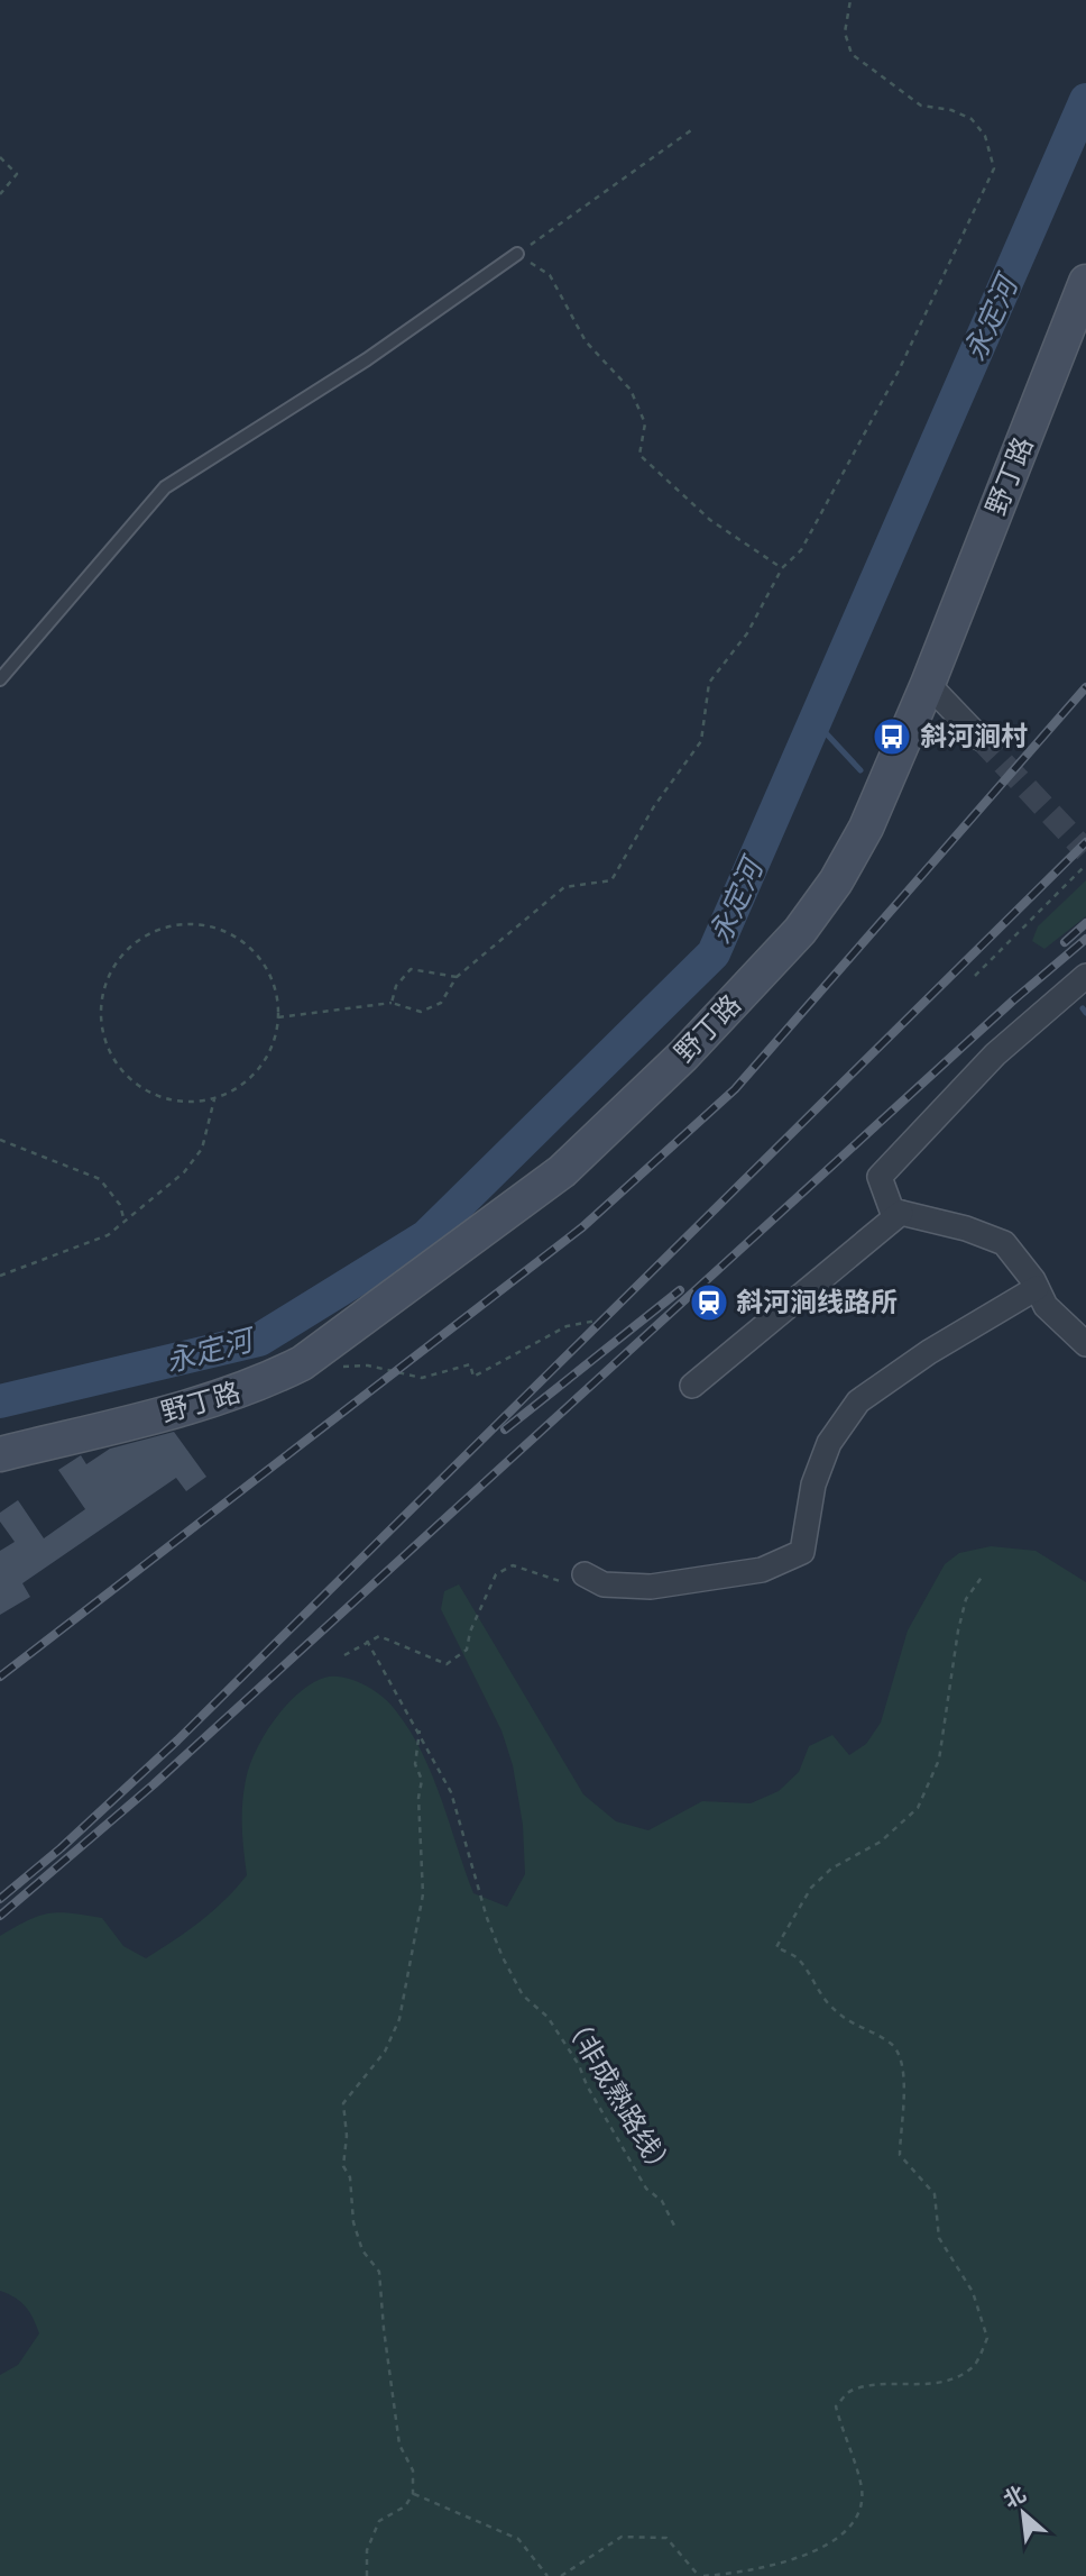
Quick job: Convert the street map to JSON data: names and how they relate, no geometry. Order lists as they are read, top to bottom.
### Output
{
  "streets": {
    "main road": ["野丁路"],
    "path": ["（非成熟路线）"]
  },
  "water": ["永定河"],
  "places": {
    "bus stop": ["斜河涧村"],
    "station": ["斜河涧线路所"]
  },
  "north": "top left"
}
